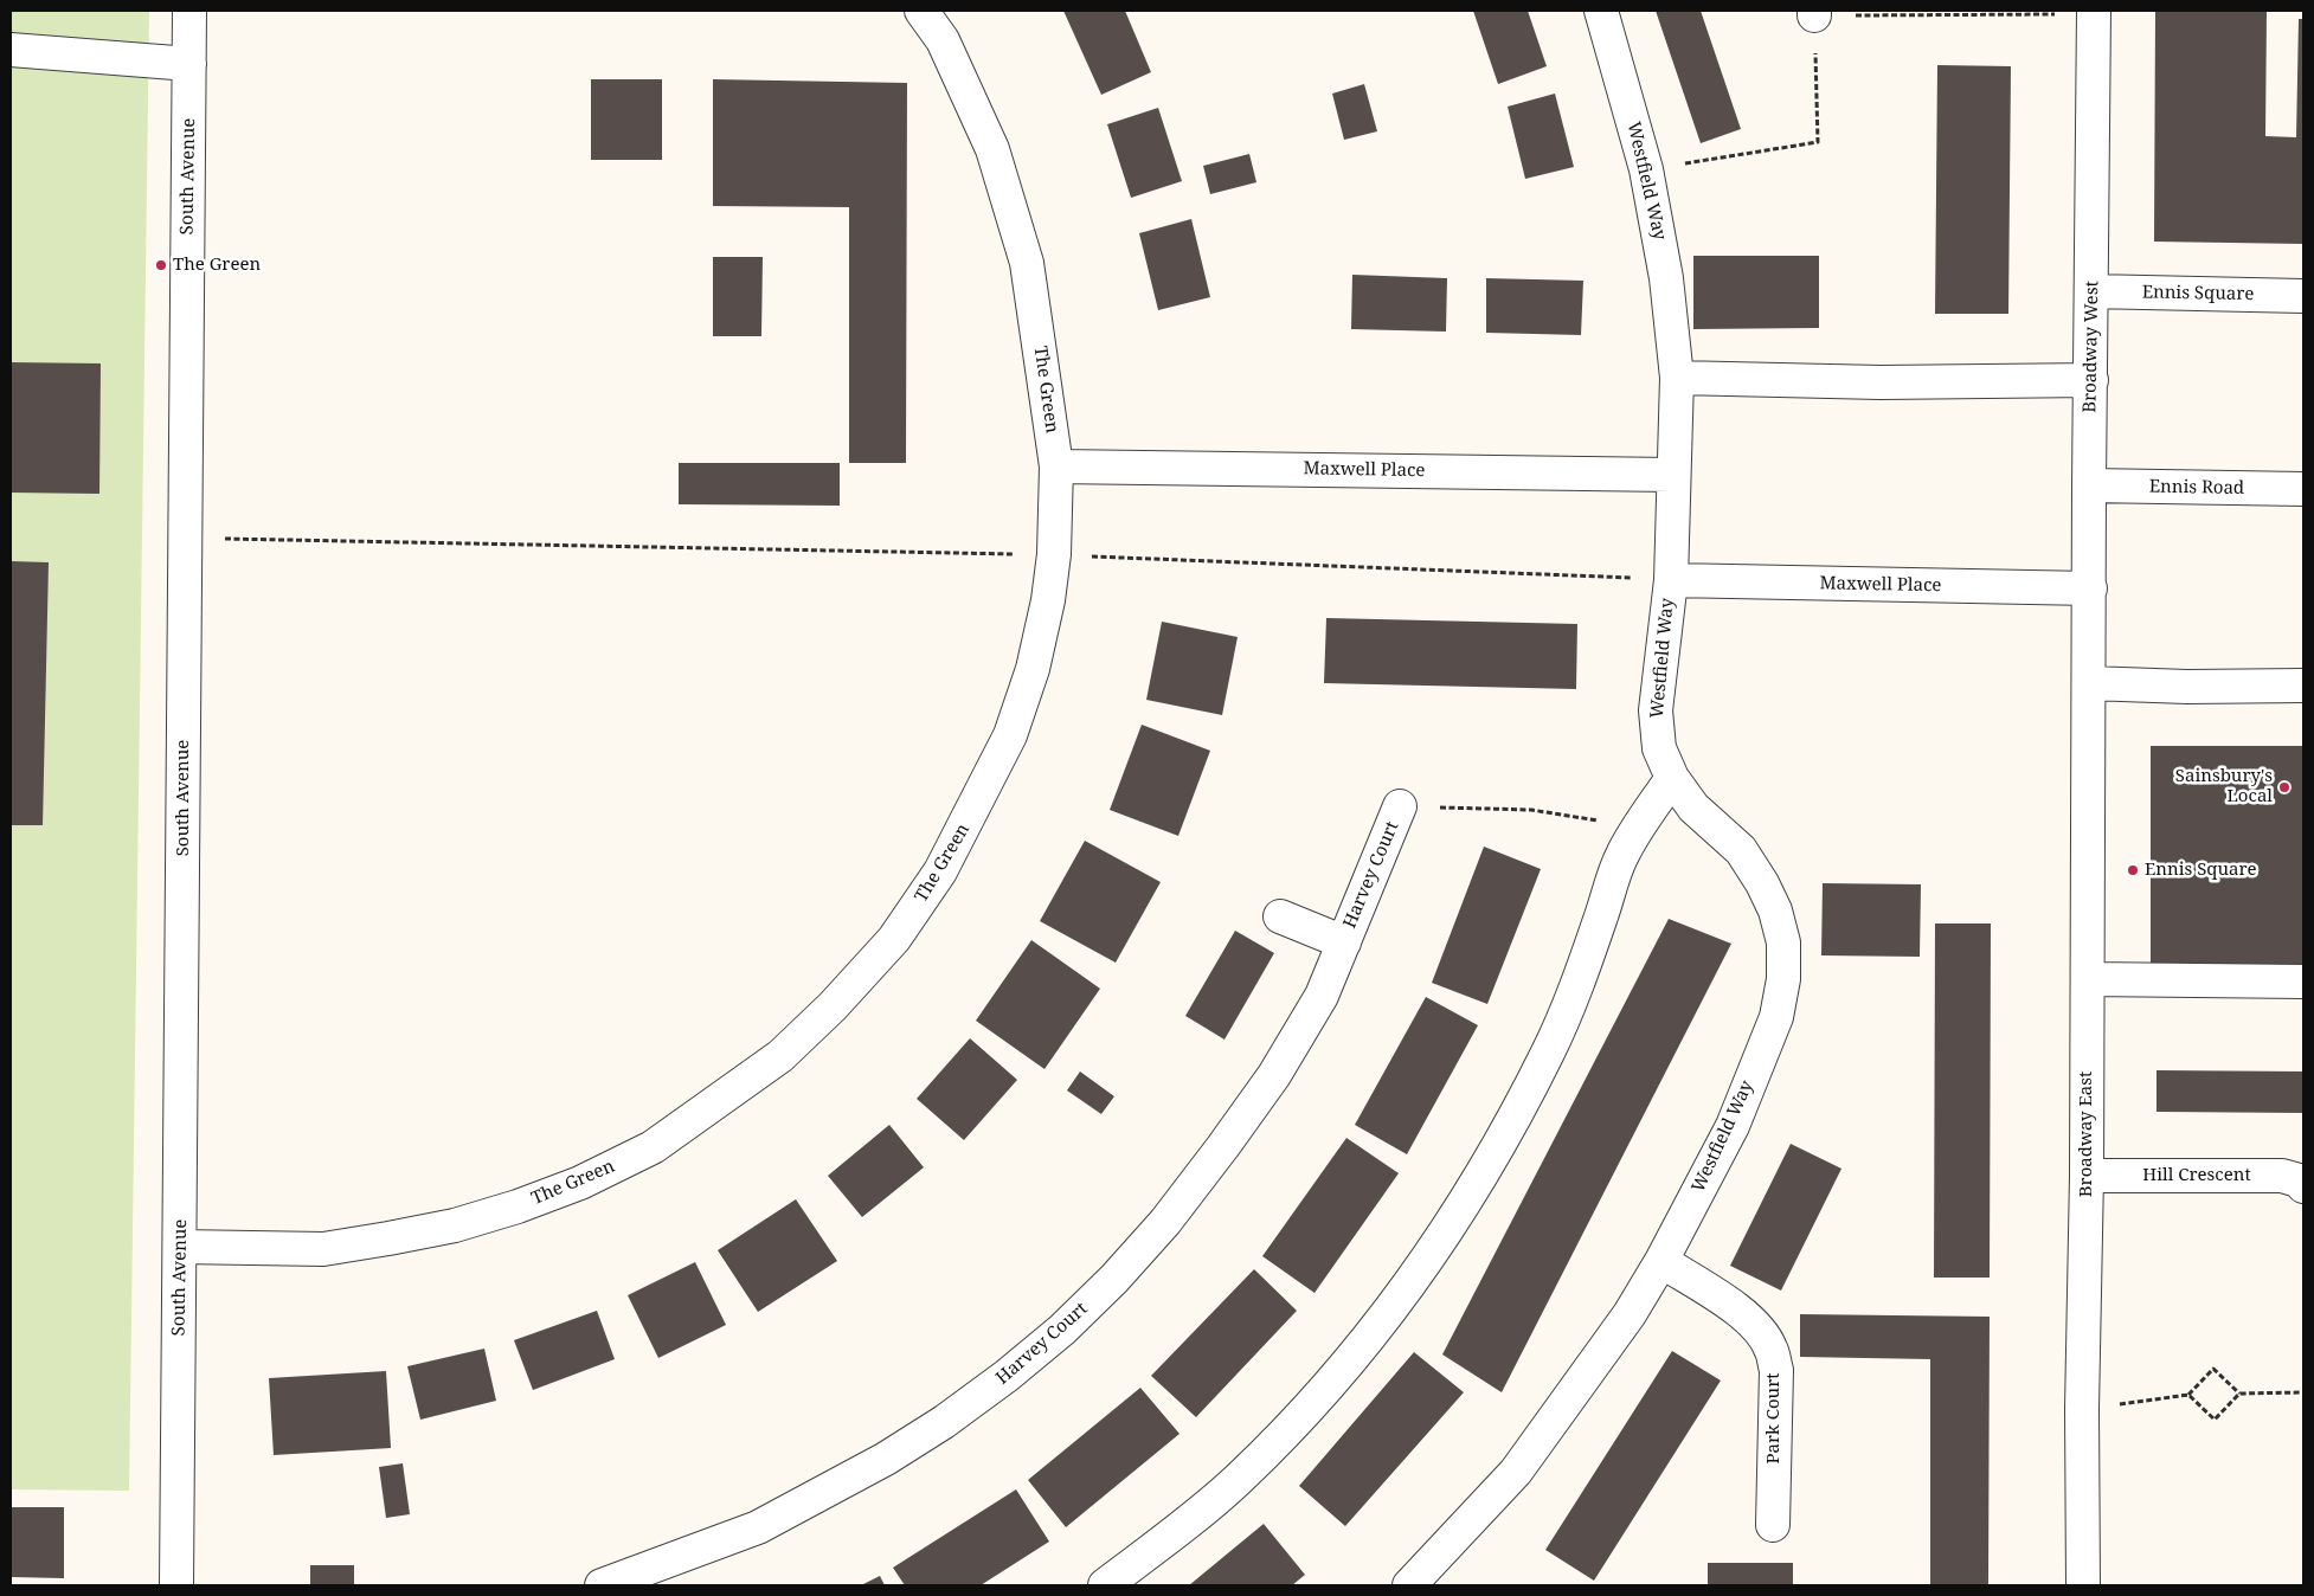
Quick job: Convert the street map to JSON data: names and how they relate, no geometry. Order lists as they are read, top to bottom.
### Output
{
  "streets": {
    "street": [
      "South Avenue",
      "Westfield Way",
      "Ennis Square",
      "Broadway West",
      "The Green",
      "Maxwell Place",
      "Ennis Road",
      "Harvey Court",
      "Broadway East",
      "Hill Crescent",
      "Park Court"
    ]
  },
  "crossings": [
    ["South Avenue", "The Green"],
    ["Westfield Way", "Maxwell Place"],
    ["Westfield Way", "Park Court"],
    ["Ennis Square", "Broadway West"],
    ["Broadway West", "Maxwell Place"],
    ["Broadway West", "Ennis Road"],
    ["Broadway West", "Broadway East"],
    ["The Green", "Maxwell Place"],
    ["Broadway East", "Hill Crescent"]
  ],
  "places": ["The Green", "Sainsbury's Local", "Ennis Square"]
}
